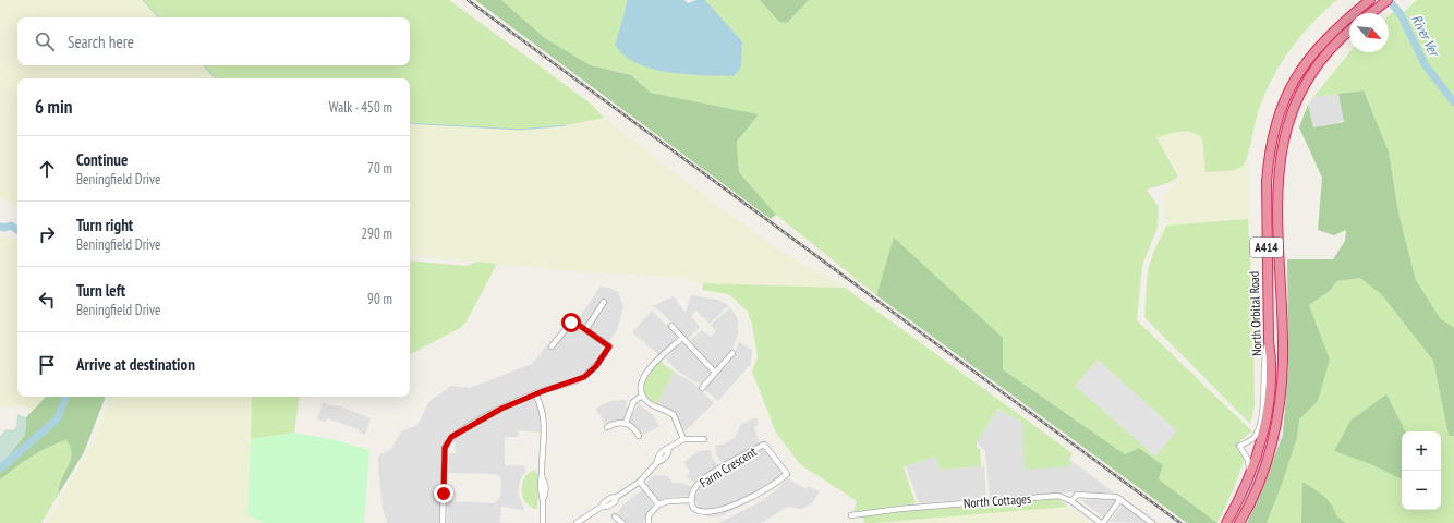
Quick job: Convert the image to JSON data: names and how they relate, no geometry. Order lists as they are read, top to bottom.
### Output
{
  "streets": {
    "highway": ["A414", "North Orbital Road"],
    "street": ["Farm Crescent", "North Cottages"]
  },
  "water": ["River Ver"],
  "north": "bottom right",
  "page": {
    "search": "Search here",
    "heading": ["6 min", "Walk · 450 m"],
    "list": [
      ["Continue", "Beningfield Drive", "70 m"],
      ["Turn right", "Beningfield Drive", "290 m"],
      ["Turn left", "Beningfield Drive", "90 m"],
      "Arrive at destination"
    ],
    "map_buttons": ["+", "−"]
  }
}
